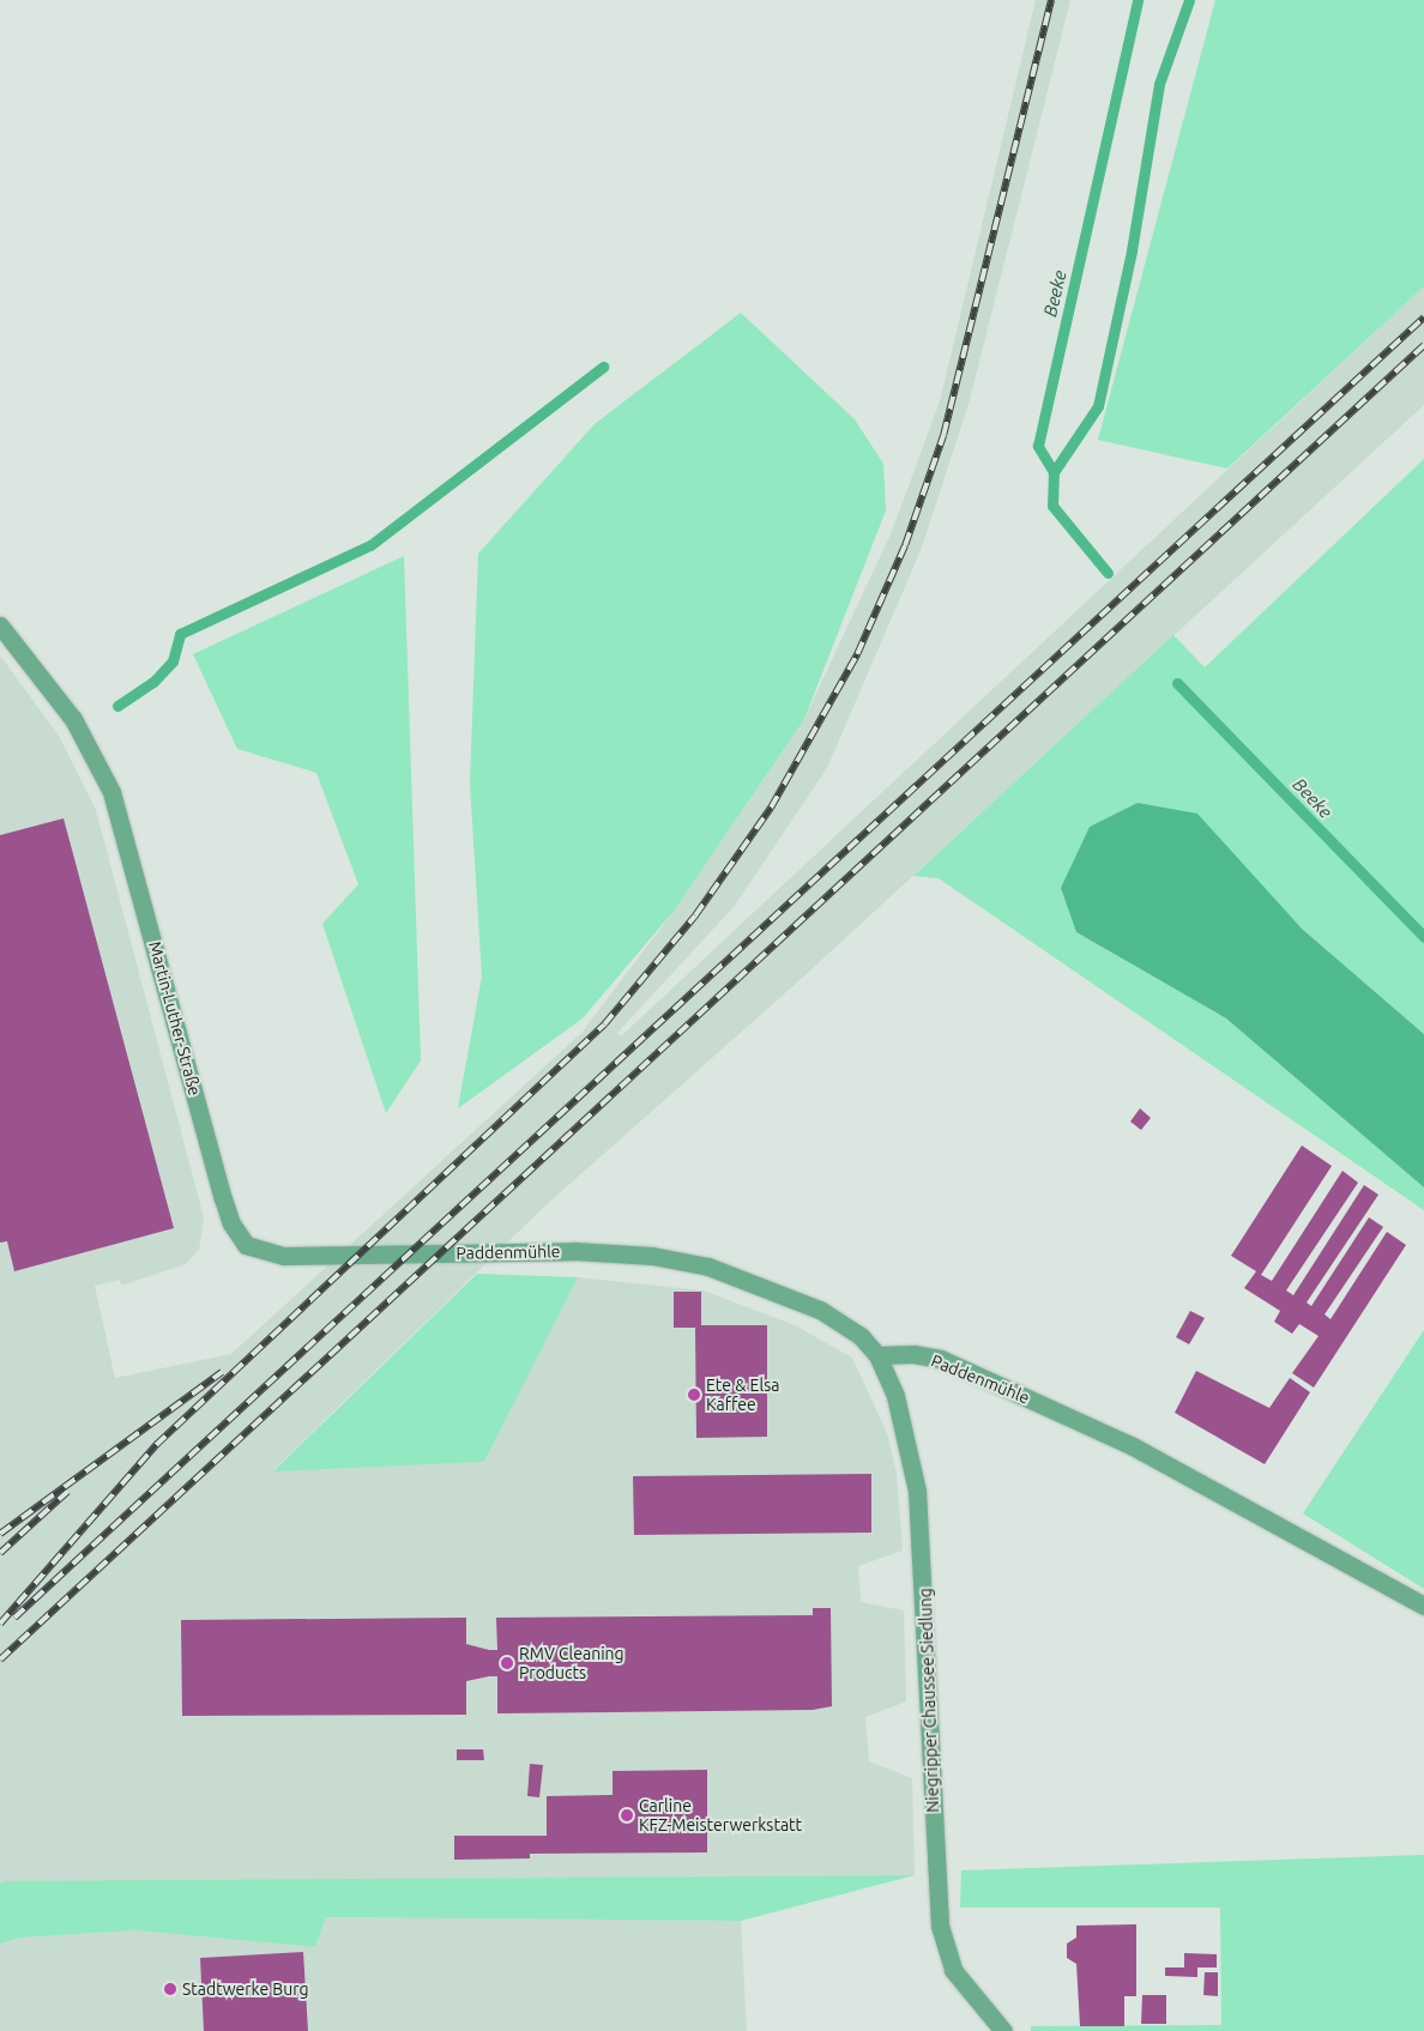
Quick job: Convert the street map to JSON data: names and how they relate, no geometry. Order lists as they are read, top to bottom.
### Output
{
  "streets": {
    "street": ["Martin-Luther-Straße", "Paddenmühle", "Niegripper Chaussee Siedlung"]
  },
  "crossings": [
    ["Martin-Luther-Straße", "Paddenmühle"],
    ["Paddenmühle", "Niegripper Chaussee Siedlung"]
  ],
  "water": ["Beeke"],
  "places": [
    "Ete & Elsa Kaffee",
    "RMV Cleaning Products",
    "Carline KFZ-Meisterwerkstatt",
    "Stadtwerke Burg"
  ]
}
